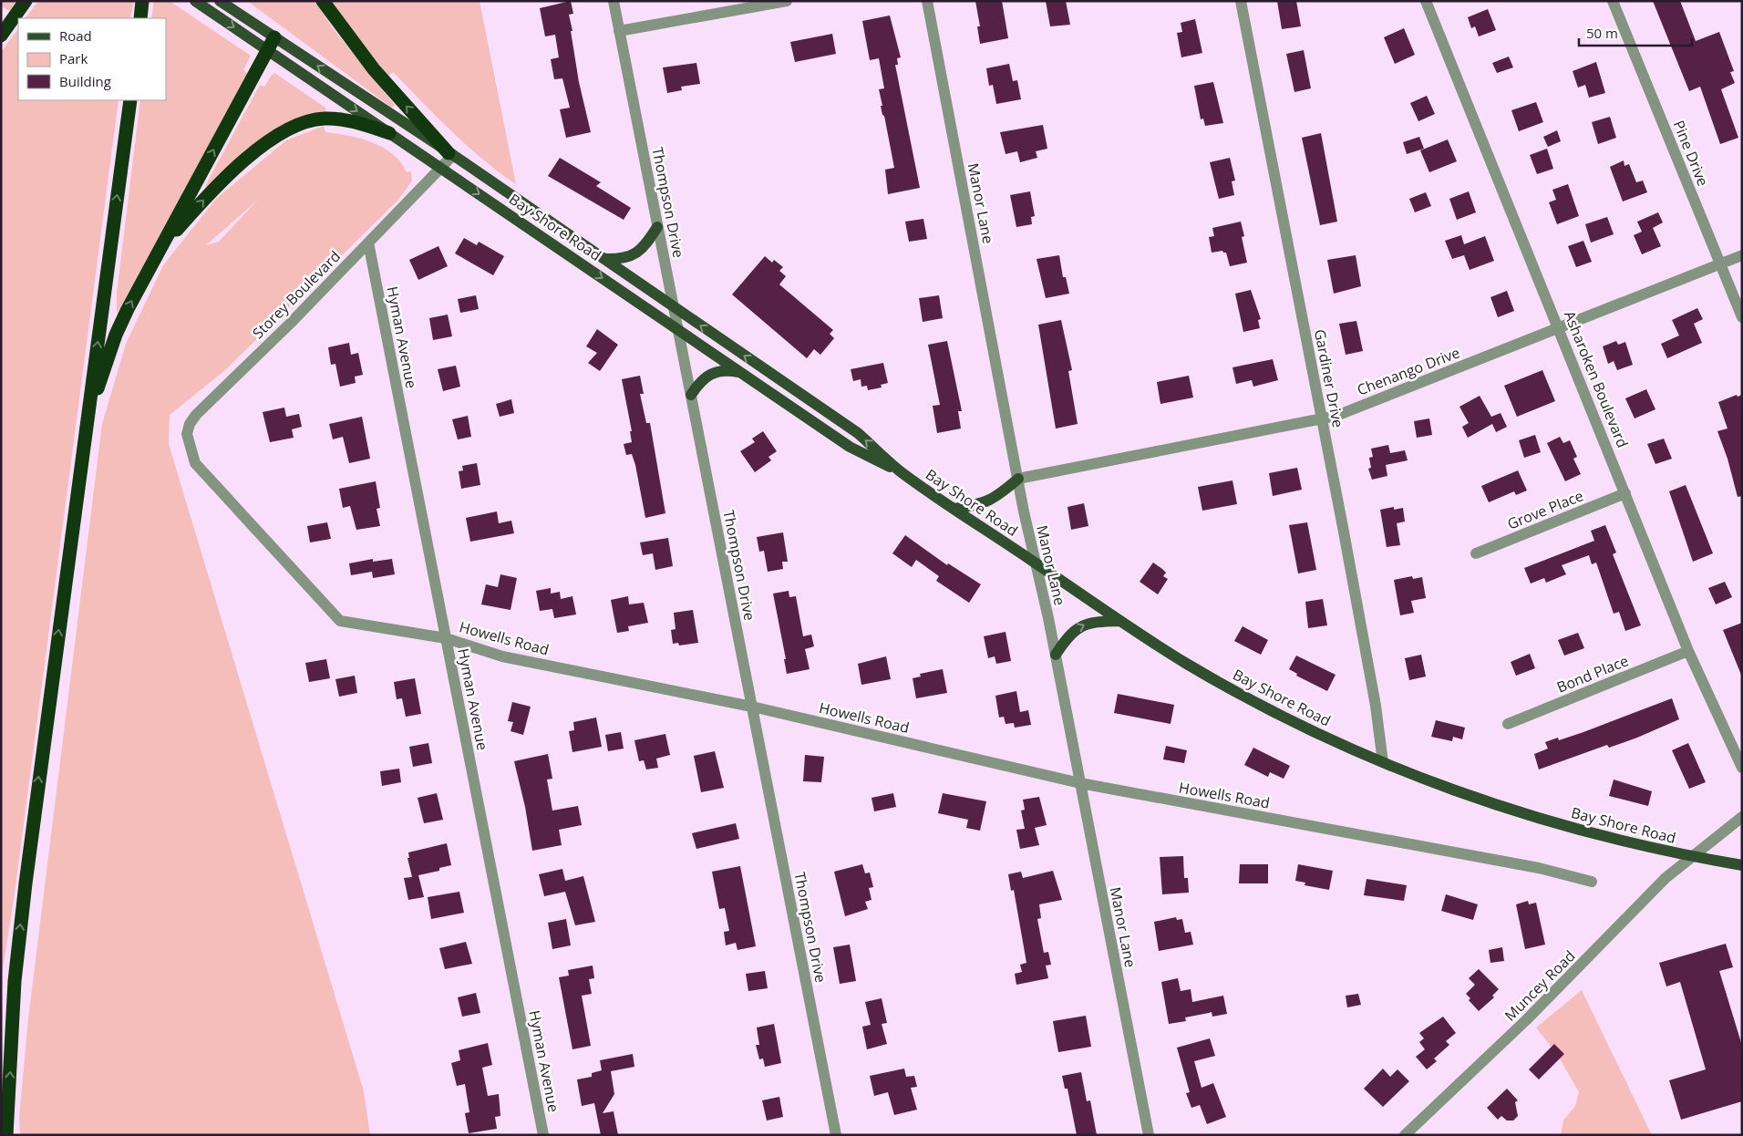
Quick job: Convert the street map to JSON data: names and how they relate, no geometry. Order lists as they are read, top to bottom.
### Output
{
  "streets": {
    "main road": ["Bay Shore Road"],
    "street": [
      "Pine Drive",
      "Thompson Drive",
      "Manor Lane",
      "Storey Boulevard",
      "Hyman Avenue",
      "Chenango Drive",
      "Gardiner Drive",
      "Asharoken Boulevard",
      "Grove Place",
      "Howells Road",
      "Bond Place",
      "Muncey Road"
    ]
  },
  "crossings": [
    ["Pine Drive", "Chenango Drive"],
    ["Thompson Drive", "Bay Shore Road"],
    ["Thompson Drive", "Howells Road"],
    ["Manor Lane", "Bay Shore Road"],
    ["Manor Lane", "Chenango Drive"],
    ["Manor Lane", "Howells Road"],
    ["Bay Shore Road", "Storey Boulevard"],
    ["Bay Shore Road", "Gardiner Drive"],
    ["Bay Shore Road", "Muncey Road"],
    ["Storey Boulevard", "Hyman Avenue"],
    ["Storey Boulevard", "Howells Road"],
    ["Hyman Avenue", "Howells Road"],
    ["Chenango Drive", "Gardiner Drive"],
    ["Chenango Drive", "Asharoken Boulevard"],
    ["Asharoken Boulevard", "Grove Place"],
    ["Asharoken Boulevard", "Bond Place"]
  ],
  "legend": ["Road", "Park", "Building"],
  "scale_bar": "50 m"
}
